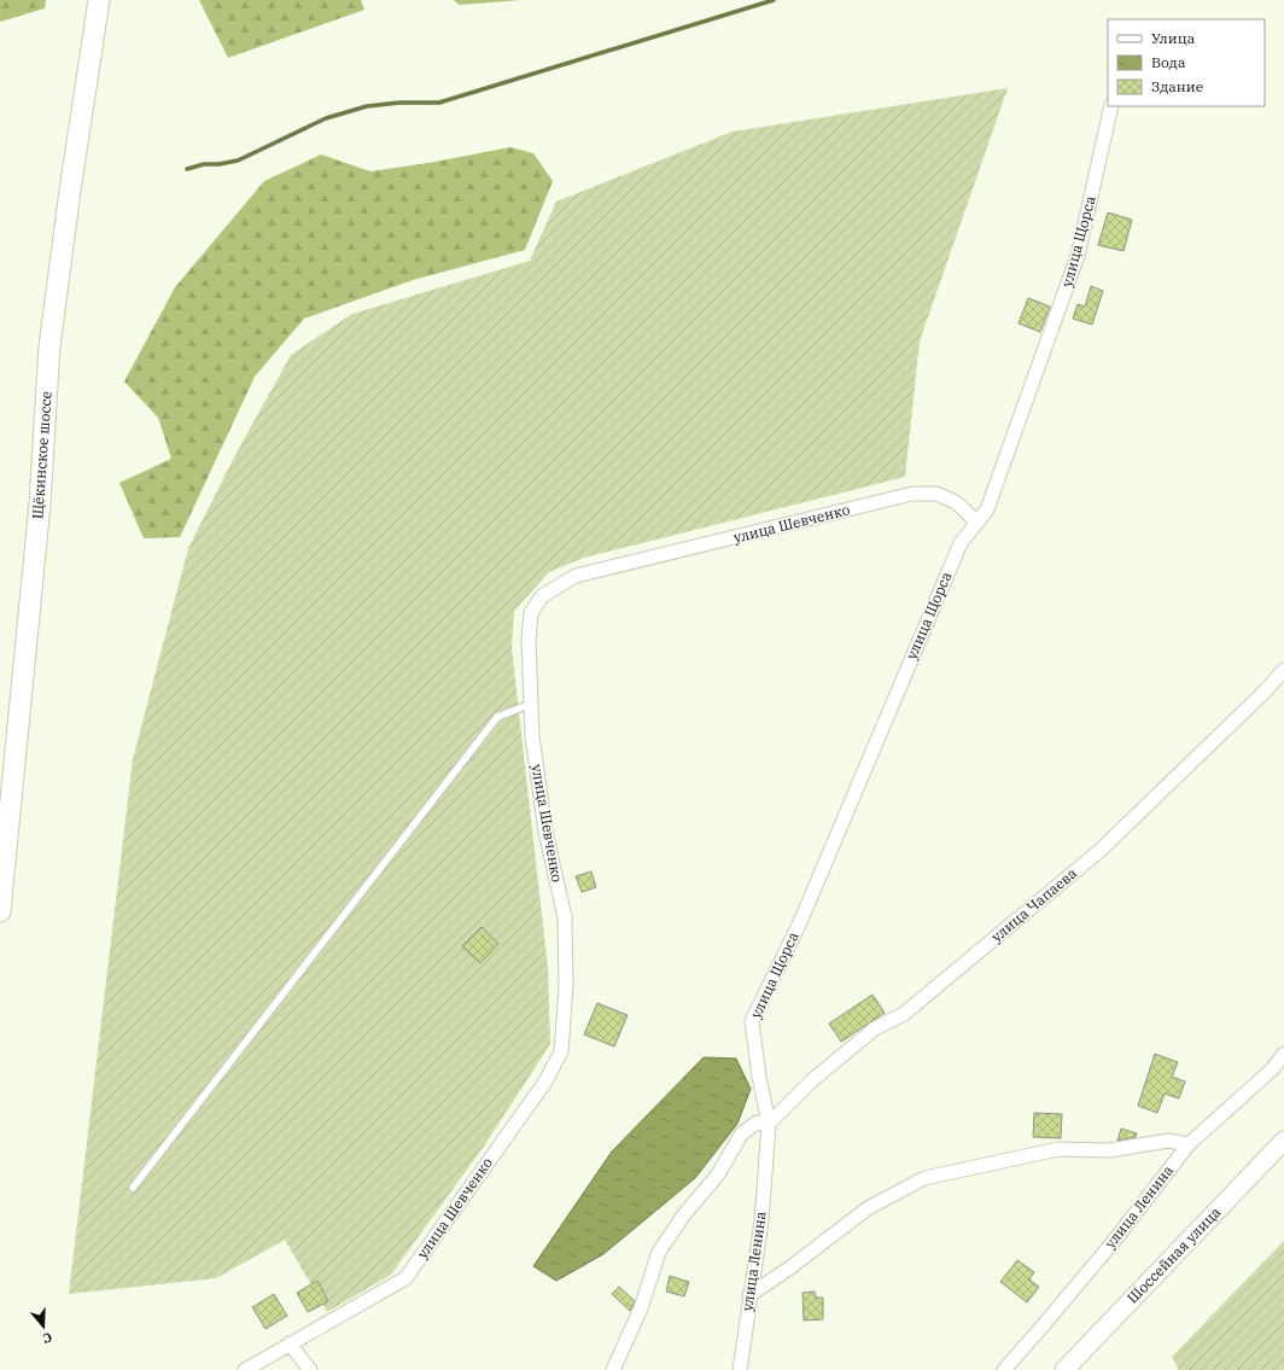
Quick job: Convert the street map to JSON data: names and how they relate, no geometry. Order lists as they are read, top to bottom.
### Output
{
  "streets": {
    "main road": ["Щёкинское шоссе", "Шоссейная улица"],
    "street": [
      "улица Щорса",
      "улица Шевченко",
      "улица Чапаева",
      "улица Ленина"
    ]
  },
  "crossings": [
    ["улица Щорса", "улица Шевченко"],
    ["улица Щорса", "улица Чапаева"],
    ["улица Щорса", "улица Ленина"],
    ["улица Чапаева", "улица Ленина"]
  ],
  "legend": ["Улица", "Вода", "Здание"],
  "north": "bottom"
}
